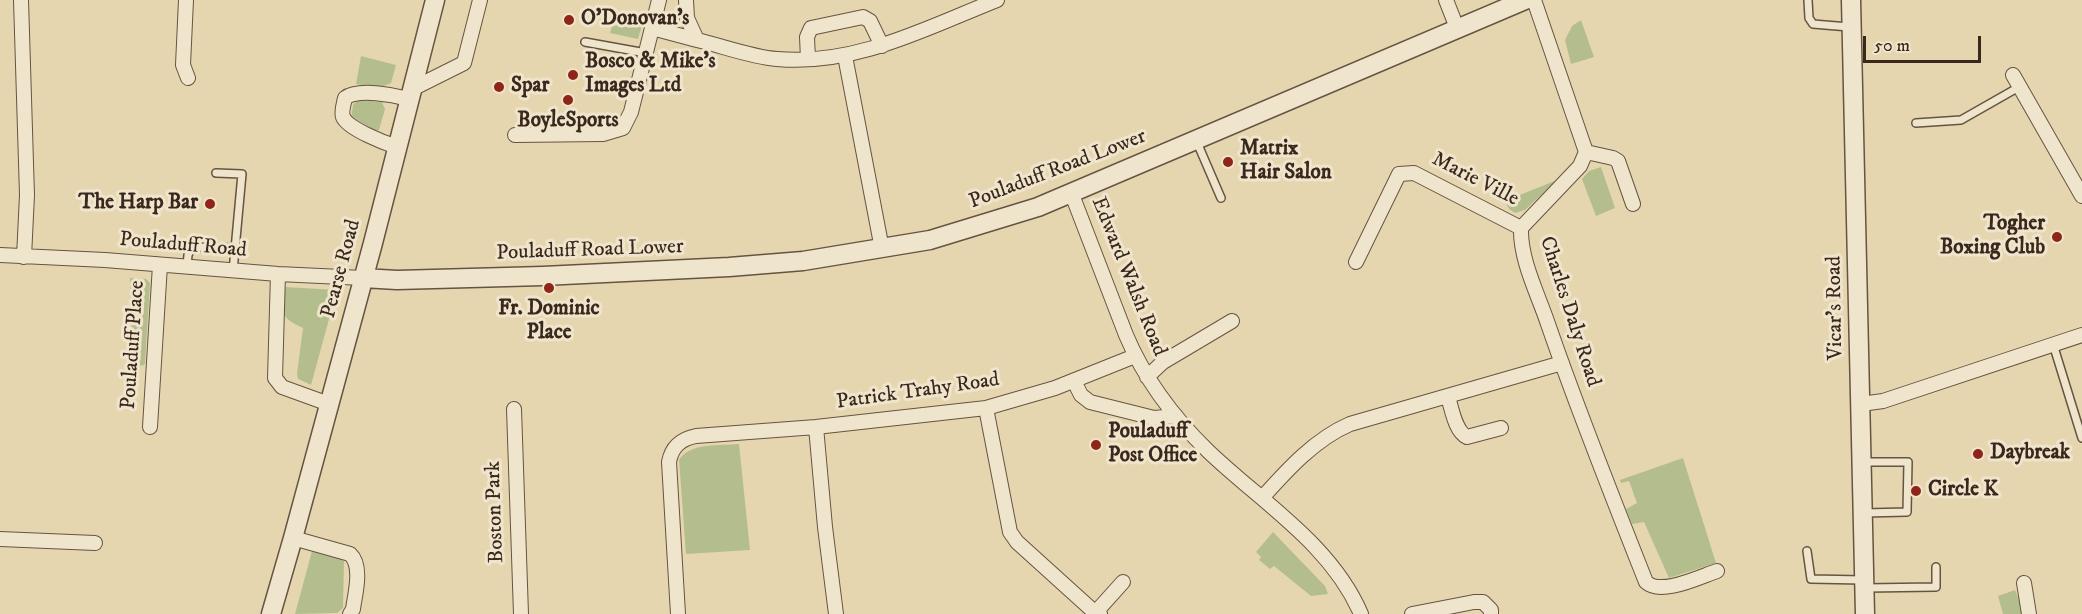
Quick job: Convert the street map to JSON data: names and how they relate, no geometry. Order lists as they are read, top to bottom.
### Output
{
  "streets": {
    "street": [
      "Pouladuff Road Lower",
      "Marie Ville",
      "Pouladuff Road",
      "Pearse Road",
      "Edward Walsh Road",
      "Vicar's Road",
      "Charles Daly Road",
      "Pouladuff Place",
      "Patrick Trahy Road",
      "Boston Park"
    ]
  },
  "crossings": [
    ["Pouladuff Road Lower", "Pouladuff Road"],
    ["Pouladuff Road Lower", "Pearse Road"],
    ["Pouladuff Road Lower", "Edward Walsh Road"],
    ["Marie Ville", "Charles Daly Road"],
    ["Pouladuff Road", "Pearse Road"],
    ["Pouladuff Road", "Pouladuff Place"],
    ["Edward Walsh Road", "Patrick Trahy Road"]
  ],
  "places": [
    "O'Donovan's",
    "Bosco & Mike's Images Ltd",
    "Spar",
    "BoyleSports",
    "Matrix Hair Salon",
    "The Harp Bar",
    "Togher Boxing Club",
    "Fr. Dominic Place",
    "Pouladuff Post Office",
    "Daybreak",
    "Circle K"
  ],
  "scale_bar": "50 m"
}
